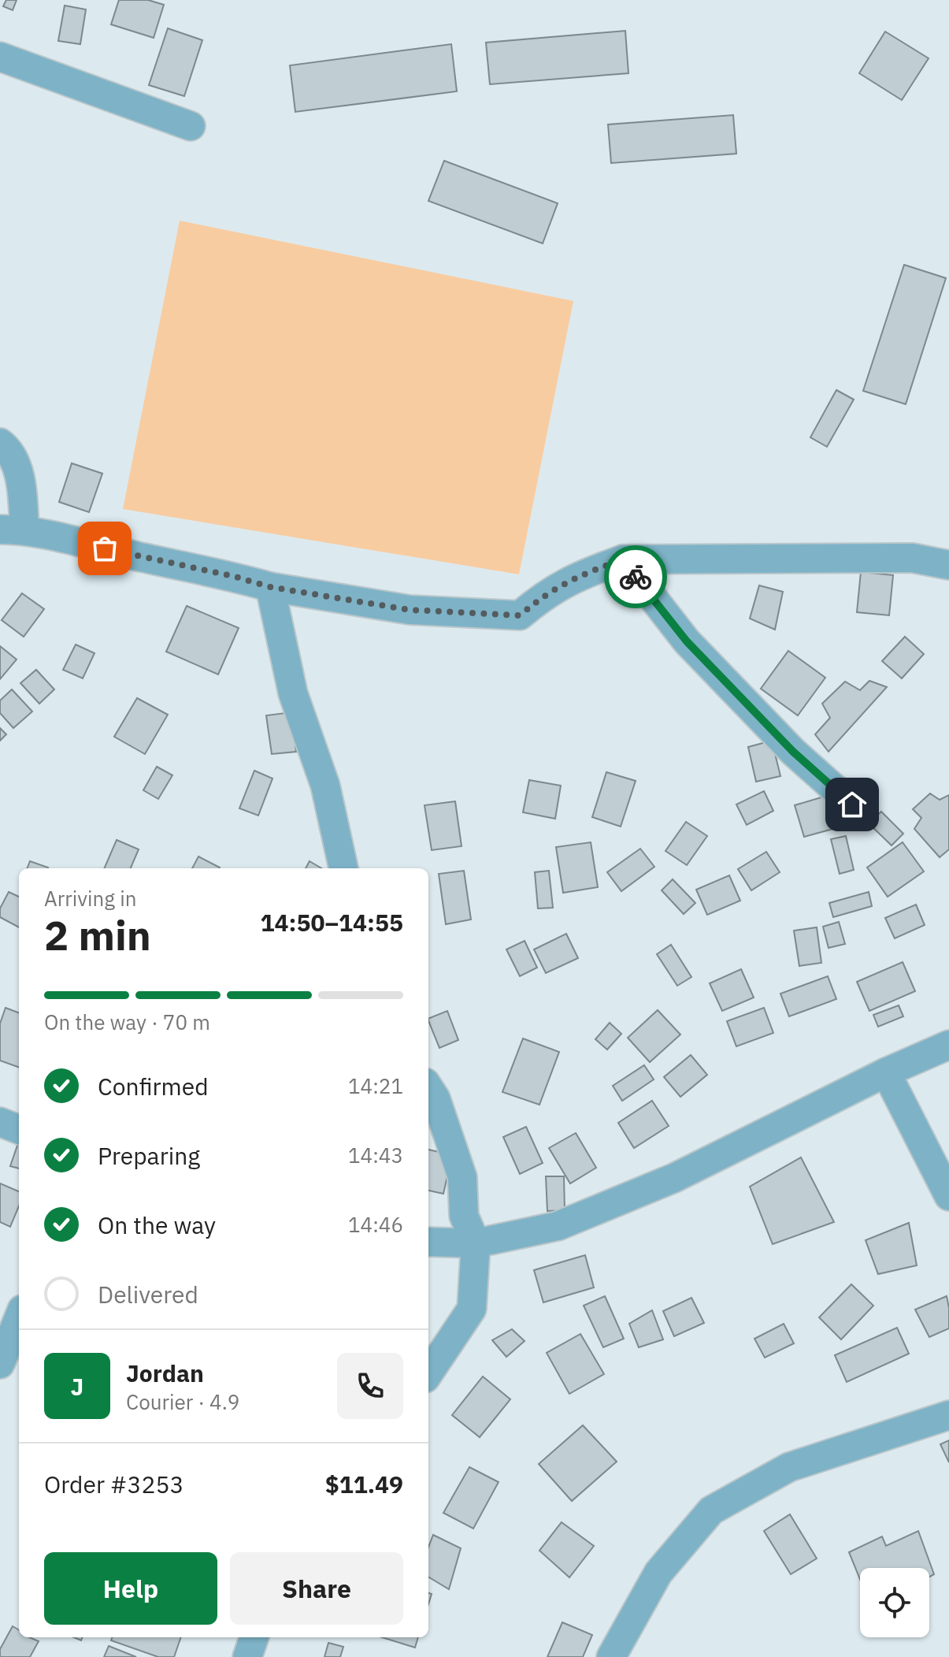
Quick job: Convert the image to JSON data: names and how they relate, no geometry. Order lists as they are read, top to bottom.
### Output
{
  "page": {
    "heading": ["2 min", "Arriving in", "14:50–14:55"],
    "panel": [
      "Jordan",
      "Courier · 4.9",
      "Order #3253",
      "$11.49"
    ],
    "bar": "On the way · 70 m",
    "list": [
      ["Confirmed", "14:21"],
      ["Preparing", "14:43"],
      ["On the way", "14:46"],
      "Delivered"
    ],
    "round": "J",
    "buttons": ["Help", "Share"]
  }
}
